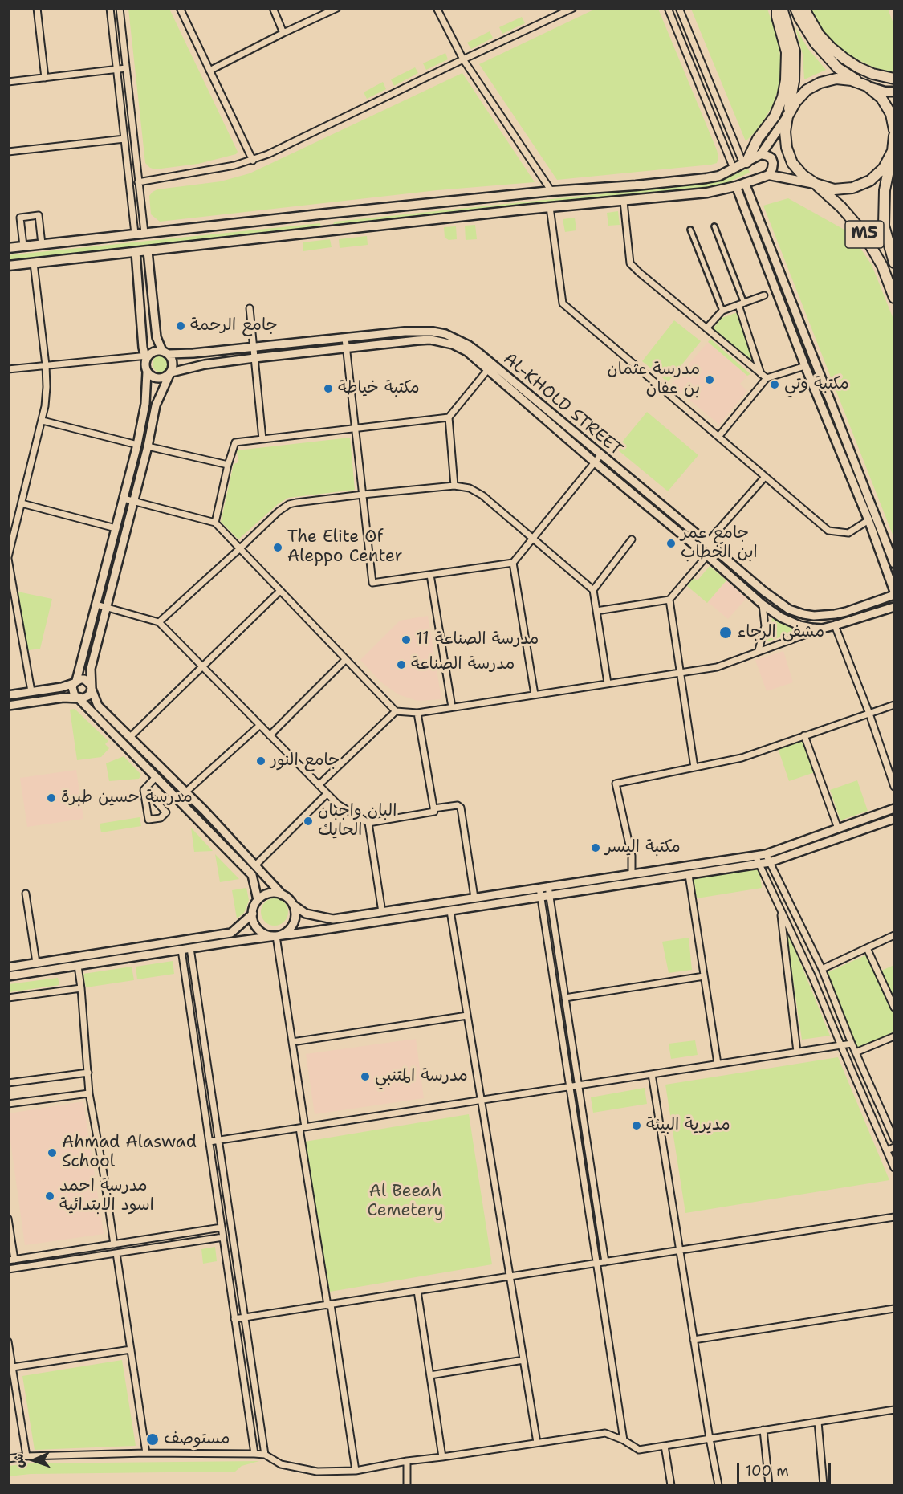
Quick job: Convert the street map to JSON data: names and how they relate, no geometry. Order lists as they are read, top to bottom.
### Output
{
  "streets": {
    "highway": ["M5"],
    "street": ["AL-KHOLD STREET"]
  },
  "parks": ["Al Beeah Cemetery"],
  "places": [
    "جامع الرحمة",
    "مدرسة عثمان بن عفان",
    "مكتبة وتي",
    "مكتبة خياطة",
    "جامع عمر ابن الخطاب",
    "The Elite Of Aleppo Center",
    "مشفى الرجاء",
    "مدرسة الصناعة 11",
    "مدرسة الصناعة",
    "جامع النور",
    "مدرسة حسين طبرة",
    "البان واجبان الحايك",
    "مكتبة اليسر",
    "مدرسة المتنبي",
    "مديرية البيئة",
    "Ahmad Alaswad School",
    "مدرسة احمد اسود الابتدائية",
    "مستوصف"
  ],
  "scale_bar": "100 m",
  "north": "left"
}
